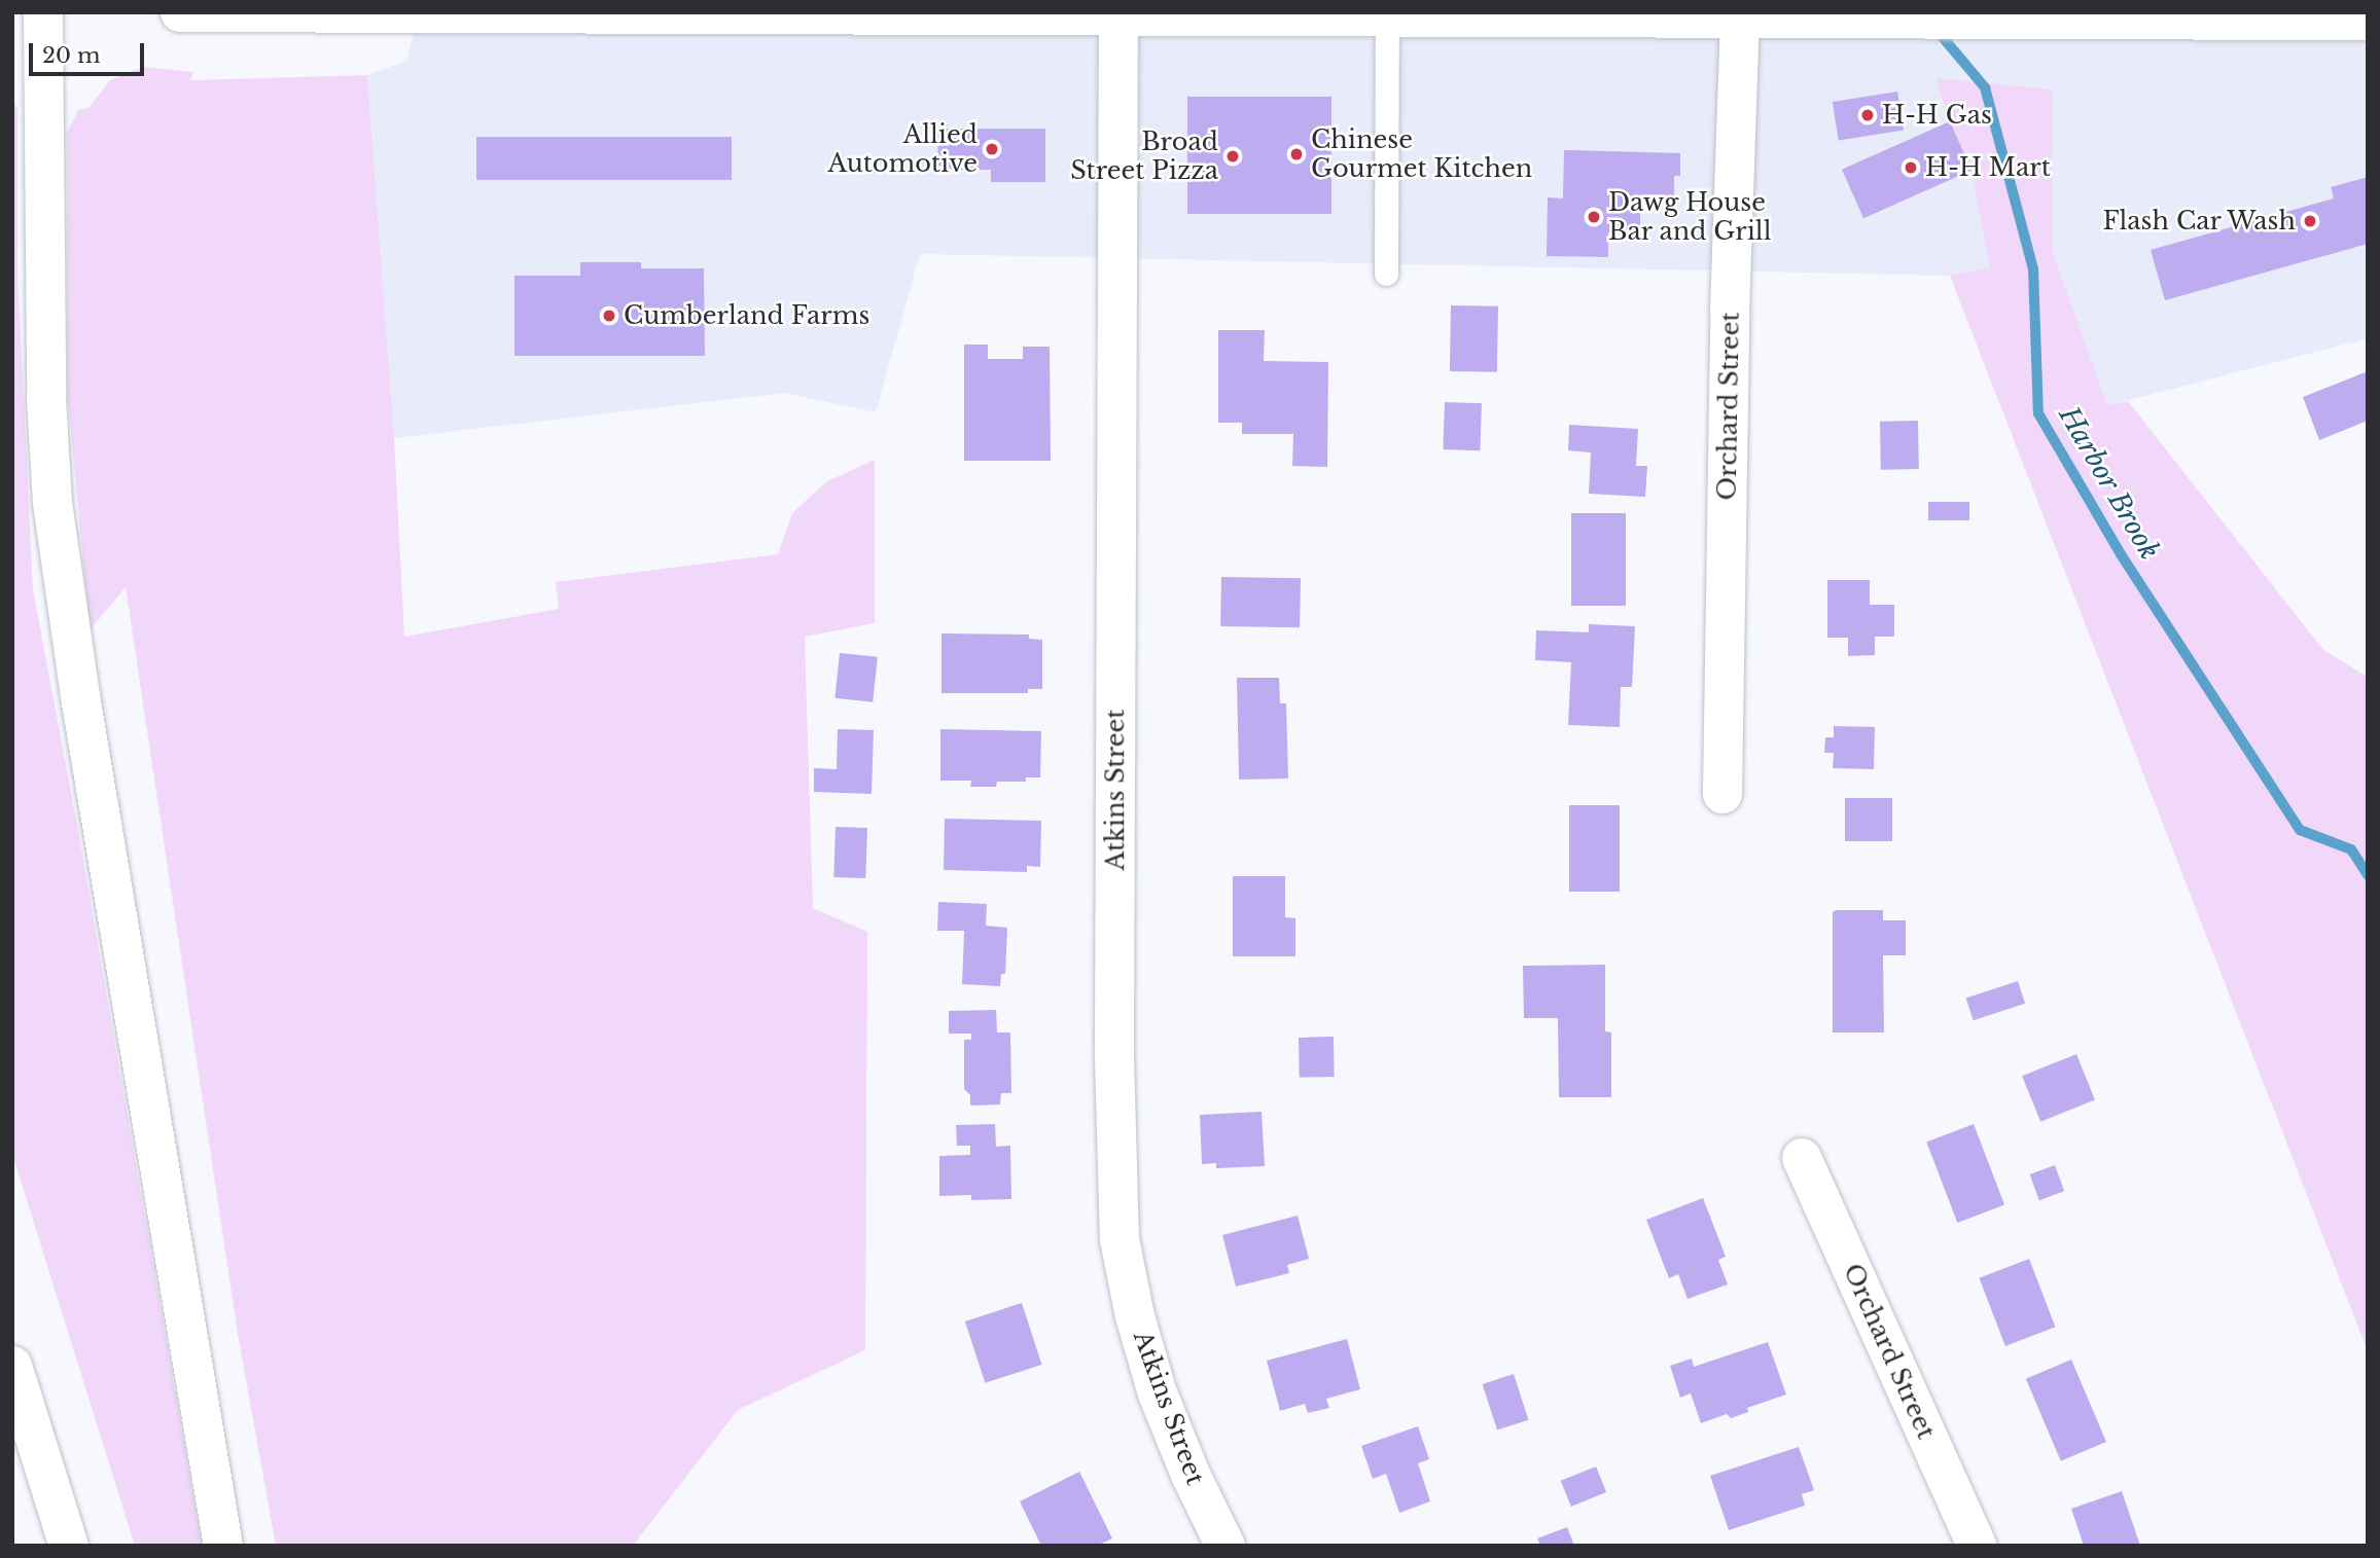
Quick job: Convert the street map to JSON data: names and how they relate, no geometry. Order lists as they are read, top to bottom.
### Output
{
  "streets": {
    "main road": ["Orchard Street", "Atkins Street"]
  },
  "water": ["Harbor Brook"],
  "places": [
    "H-H Gas",
    "Allied Automotive",
    "Chinese Gourmet Kitchen",
    "Broad Street Pizza",
    "H-H Mart",
    "Dawg House Bar and Grill",
    "Flash Car Wash",
    "Cumberland Farms"
  ],
  "scale_bar": "20 m"
}
